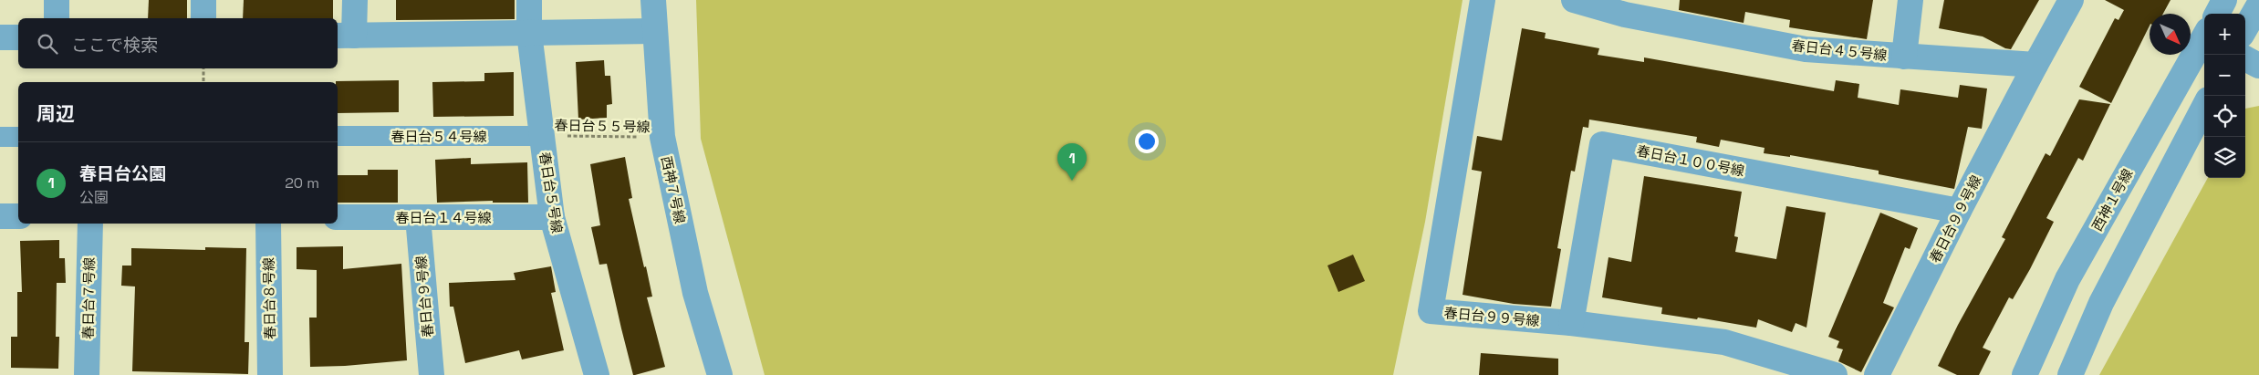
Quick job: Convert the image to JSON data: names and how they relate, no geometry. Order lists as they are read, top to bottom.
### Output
{
  "streets": {
    "street": [
      "春日台４５号線",
      "春日台５４号線",
      "春日台１００号線",
      "西神７号線",
      "春日台５号線",
      "西神１号線",
      "春日台１４号線",
      "春日台９９号線",
      "春日台９号線",
      "春日台７号線",
      "春日台８号線"
    ],
    "path": ["春日台５５号線"]
  },
  "crossings": [
    ["春日台４５号線", "春日台９９号線"],
    ["春日台５５号線", "春日台５４号線"],
    ["春日台５５号線", "西神７号線"],
    ["春日台５５号線", "春日台５号線"],
    ["春日台５４号線", "春日台５号線"],
    ["春日台１００号線", "春日台９９号線"],
    ["春日台５号線", "春日台１４号線"],
    ["春日台１４号線", "春日台９号線"]
  ],
  "north": "bottom right",
  "page": {
    "map_buttons": ["+", "−"],
    "search": "ここで検索",
    "heading": "周辺",
    "list": [
      {
        "mark": "1",
        "name": "春日台公園",
        "note": "公園",
        "value": "20 m"
      }
    ],
    "pins": "1"
  }
}
